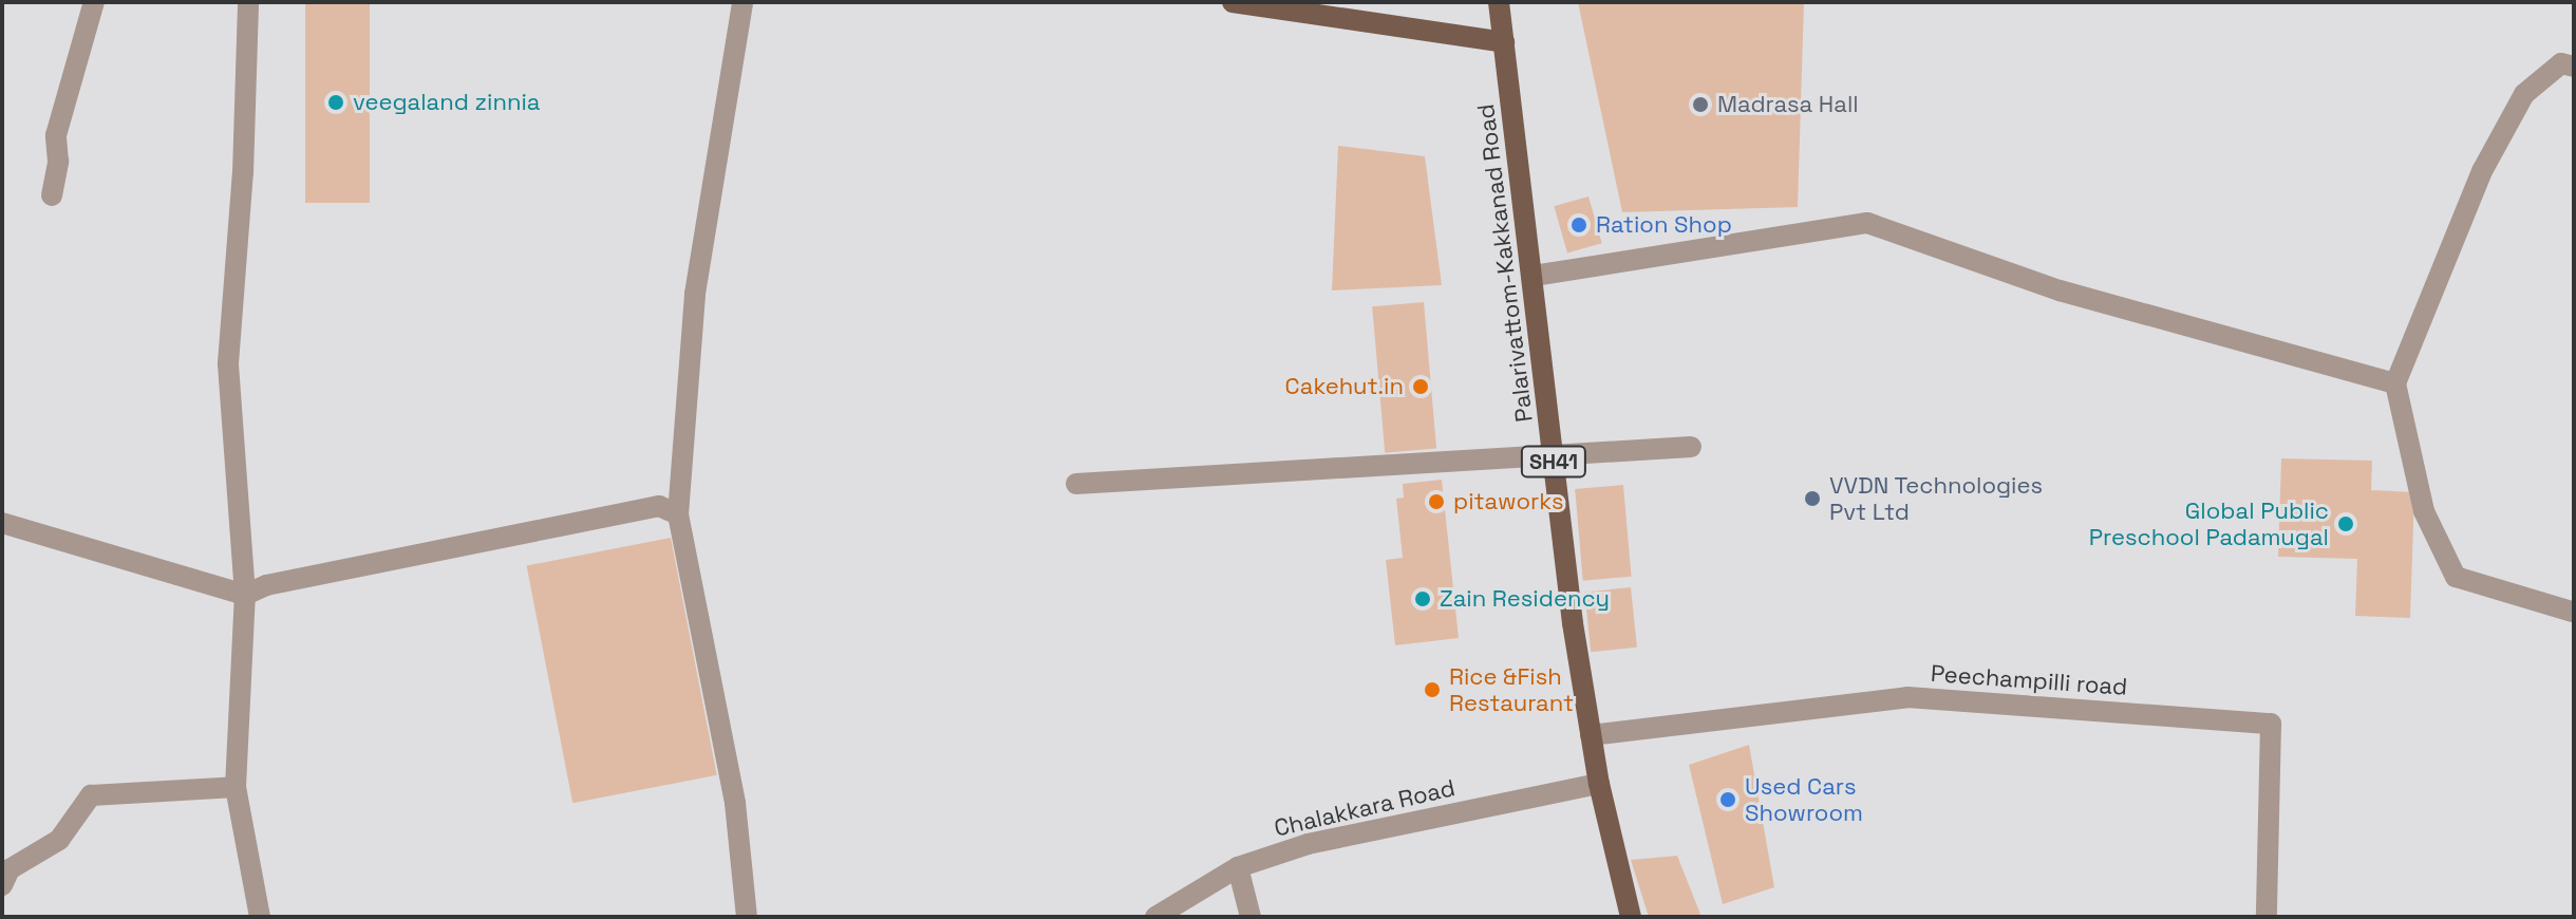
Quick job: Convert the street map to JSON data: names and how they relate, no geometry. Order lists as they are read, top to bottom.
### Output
{
  "streets": {
    "main road": ["Palarivattom-Kakkanad Road", "SH41"],
    "street": ["Peechampilli road", "Chalakkara Road"]
  },
  "crossings": [
    ["Palarivattom-Kakkanad Road", "Peechampilli road"],
    ["Palarivattom-Kakkanad Road", "Chalakkara Road"]
  ],
  "places": [
    "veegaland zinnia",
    "Madrasa Hall",
    "Ration Shop",
    "Cakehut.in",
    "VVDN Technologies Pvt Ltd",
    "pitaworks",
    "Global Public Preschool Padamugal",
    "Zain Residency",
    "Rice &Fish Restaurant",
    "Used Cars Showroom"
  ]
}
